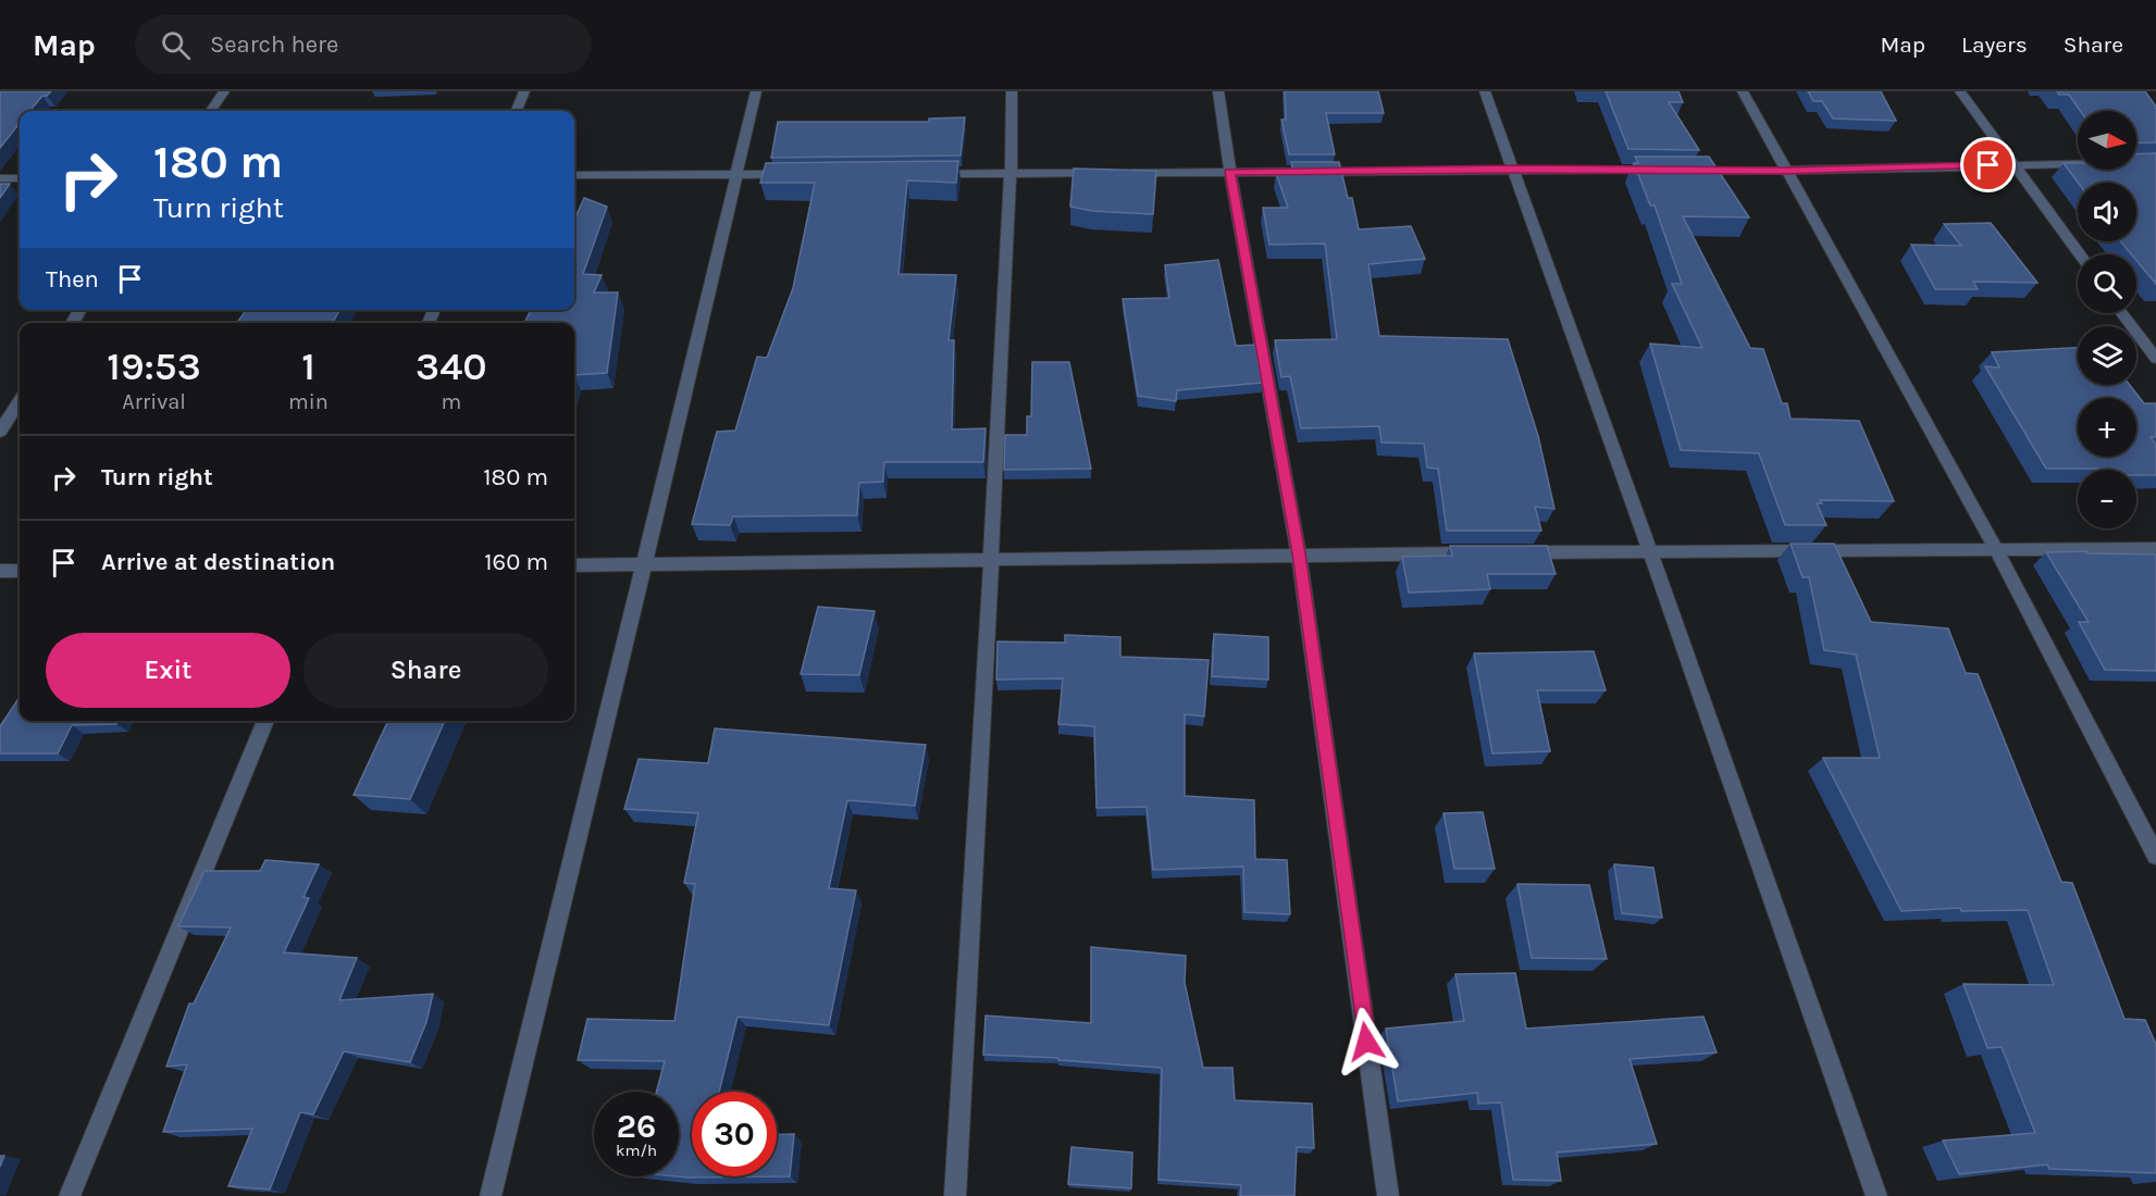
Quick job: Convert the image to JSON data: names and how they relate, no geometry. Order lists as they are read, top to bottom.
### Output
{
  "north": "right",
  "page": {
    "header": "Map",
    "search": "Search here",
    "nav": ["Map", "Layers", "Share"],
    "map_buttons": ["+", "−"],
    "turn": ["180 m", "Turn right"],
    "then": "Then",
    "eta": [
      "19:53",
      "Arrival",
      "1",
      "min",
      "340",
      "m"
    ],
    "list": [
      {
        "name": "Turn right",
        "value": "180 m"
      },
      {
        "name": "Arrive at destination",
        "value": "160 m"
      }
    ],
    "buttons": ["Exit", "Share"],
    "speed": "26 km/h",
    "limit": "30"
  }
}
